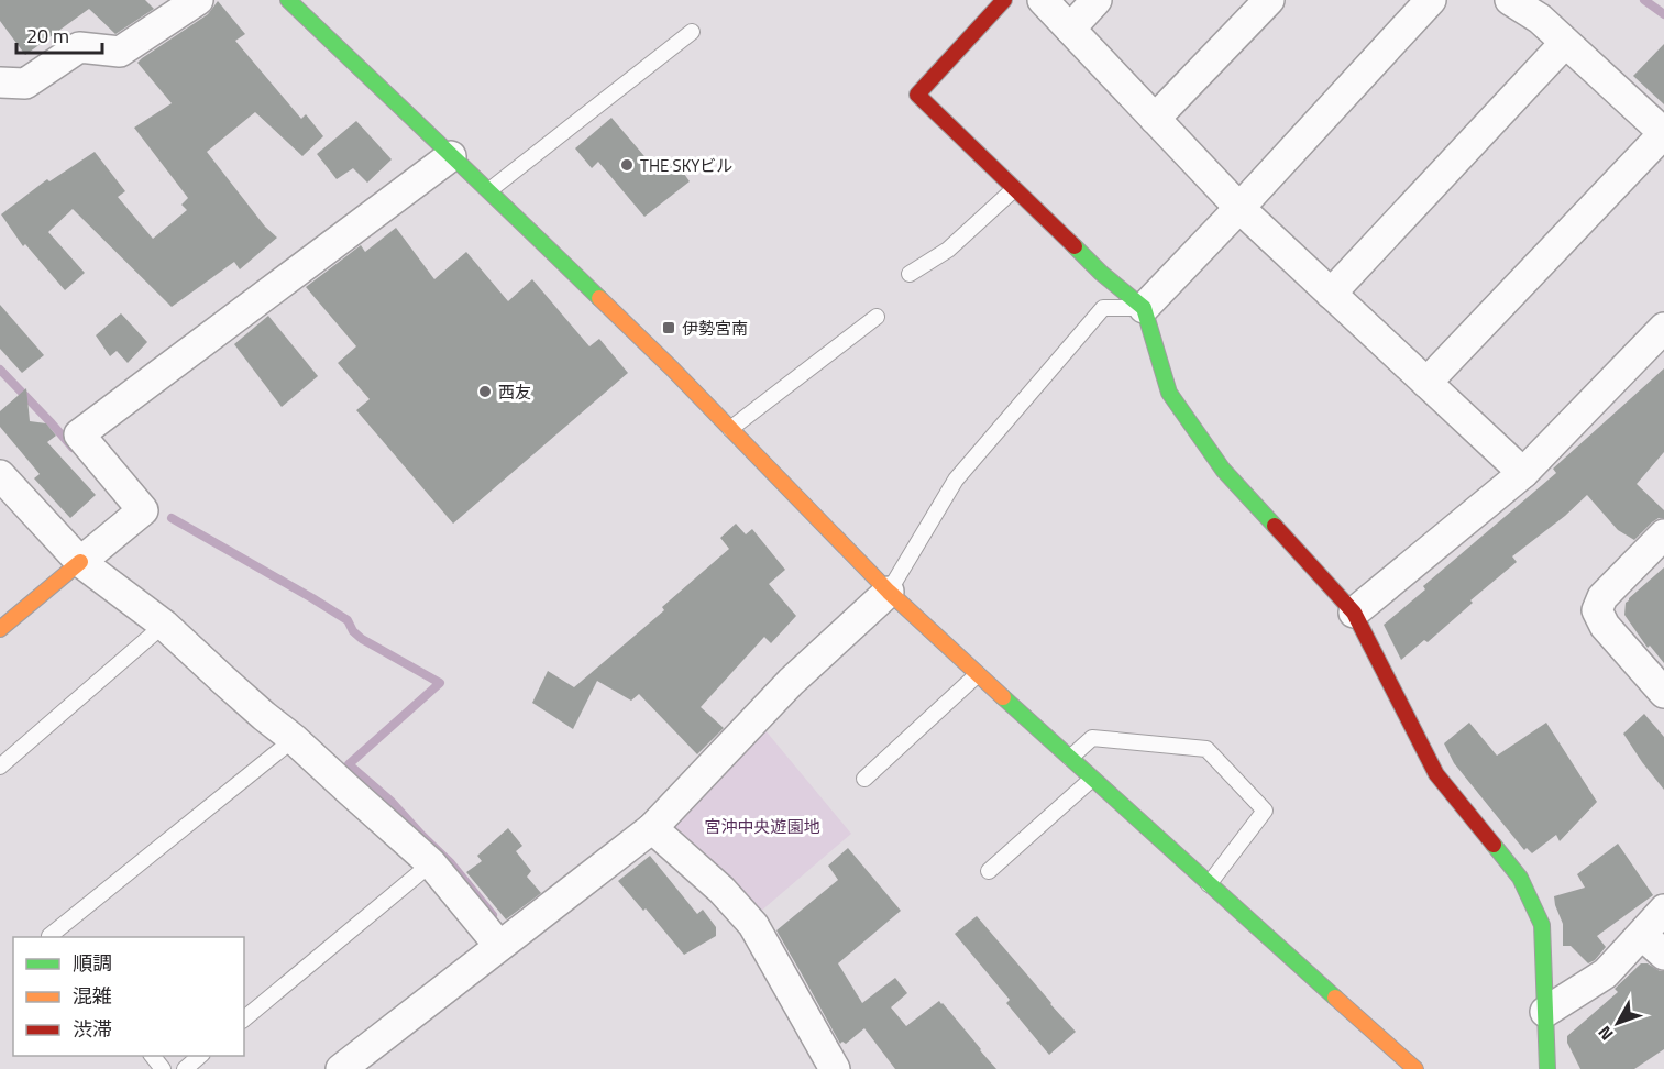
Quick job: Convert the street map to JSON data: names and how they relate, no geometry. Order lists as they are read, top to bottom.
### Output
{
  "parks": ["宮沖中央遊園地"],
  "places": {
    "other": ["THE SKYビル", "西友"],
    "transit": ["伊勢宮南"]
  },
  "legend": ["順調", "混雑", "渋滞"],
  "scale_bar": "20 m",
  "north": "bottom left"
}
